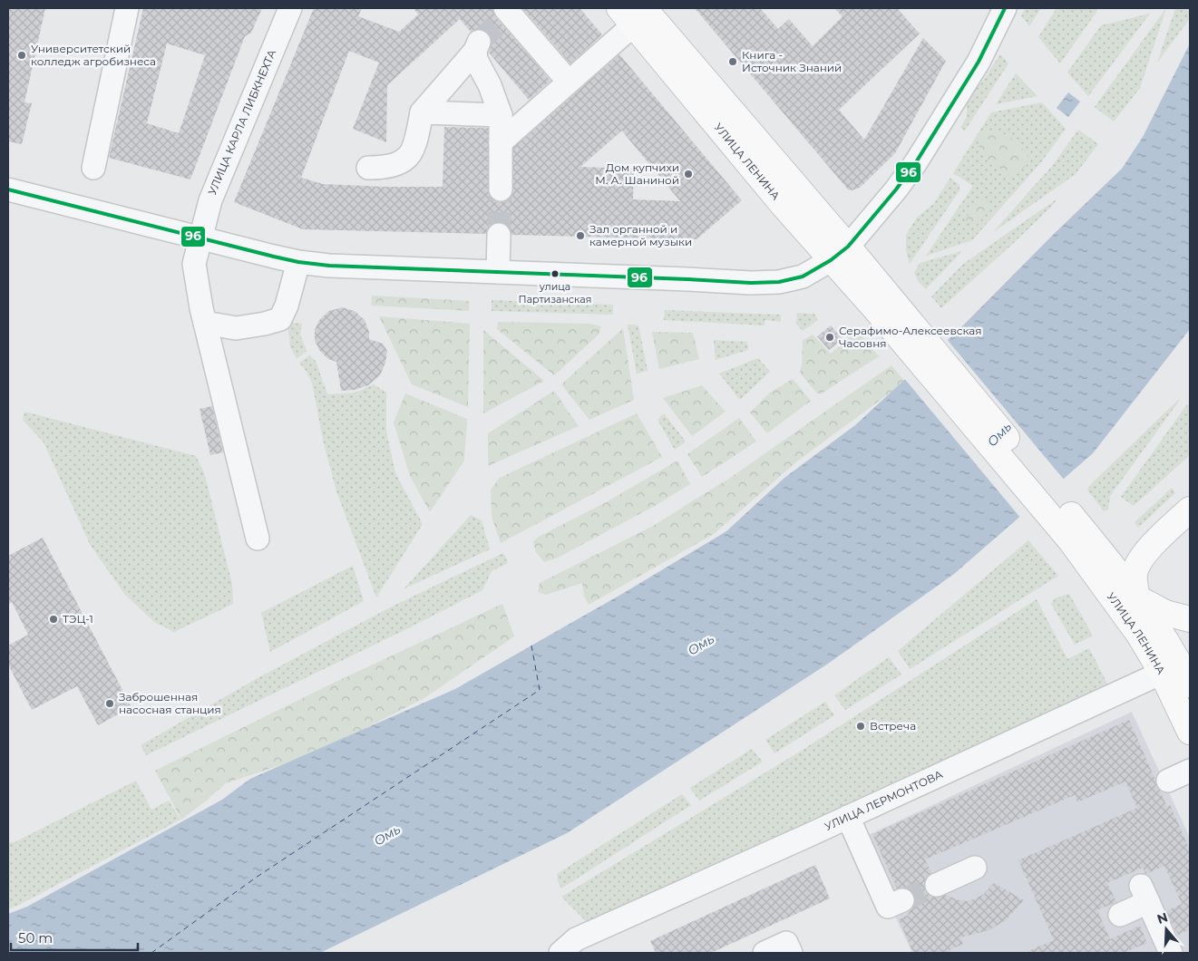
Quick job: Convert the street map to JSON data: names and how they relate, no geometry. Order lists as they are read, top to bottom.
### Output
{
  "streets": {
    "main road": ["УЛИЦА ЛЕНИНА"],
    "street": ["УЛИЦА КАРЛА ЛИБКНЕХТА", "УЛИЦА ЛЕРМОНТОВА"]
  },
  "crossings": [
    ["УЛИЦА ЛЕНИНА", "УЛИЦА ЛЕРМОНТОВА"]
  ],
  "water": ["Омь"],
  "places": [
    "Университетский колледж агробизнеса",
    "Книга - Источник Знаний",
    "Дом купчихи М. А. Шаниной",
    "Зал органной и камерной музыки",
    "улица Партизанская",
    "Серафимо-Алексеевская Часовня",
    "ТЭЦ-1",
    "Заброшенная насосная станция",
    "Встреча"
  ],
  "lines": ["transit line 96"],
  "scale_bar": "50 m",
  "north": "top"
}
